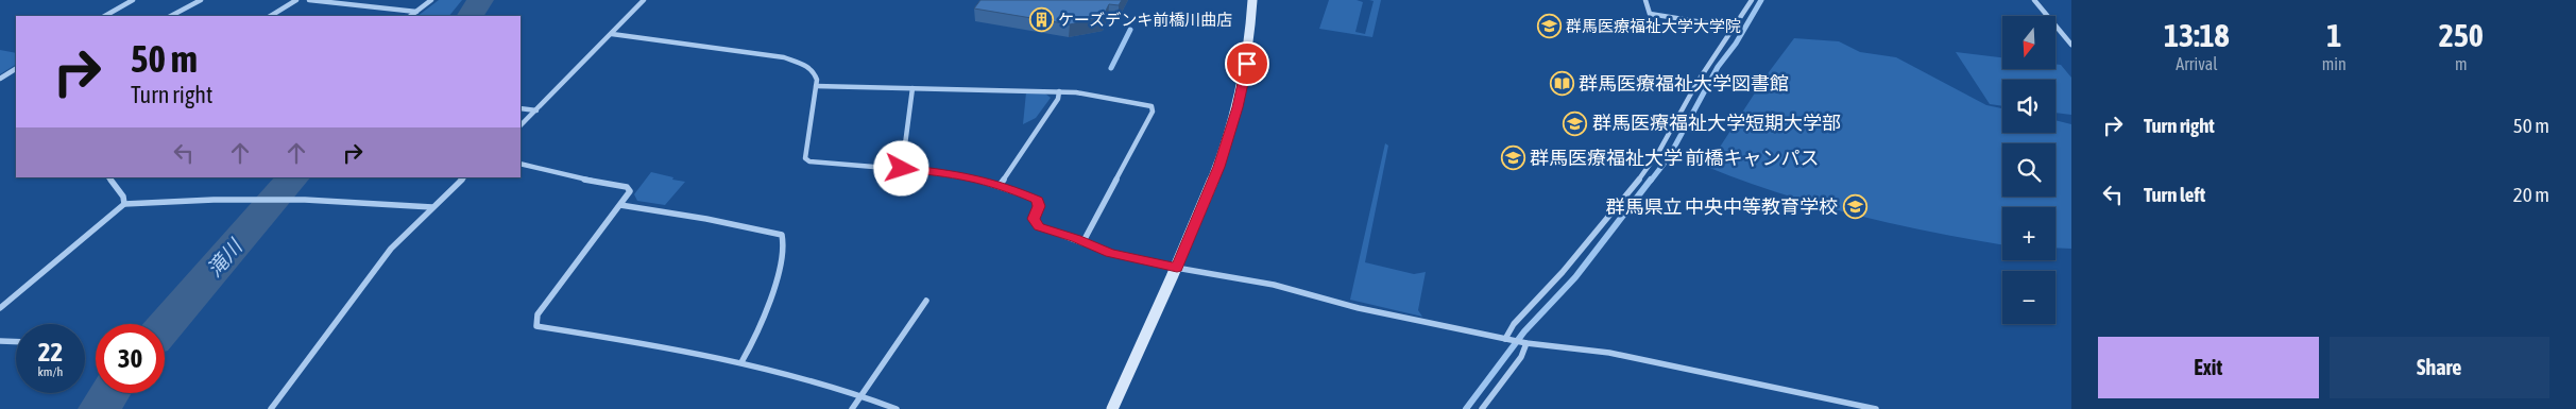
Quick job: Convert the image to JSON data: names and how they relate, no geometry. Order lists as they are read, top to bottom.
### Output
{
  "water": ["滝川"],
  "places": {
    "building": ["ケーズデンキ前橋川曲店"],
    "school or university": [
      "群馬医療福祉大学大学院",
      "群馬医療福祉大学短期大学部",
      "群馬医療福祉大学 前橋キャンパス",
      "群馬県立 中央中等教育学校"
    ],
    "library": ["群馬医療福祉大学図書館"]
  },
  "north": "bottom",
  "page": {
    "eta": [
      "13:18",
      "Arrival",
      "1",
      "min",
      "250",
      "m"
    ],
    "map_buttons": ["+", "−"],
    "turn": ["50 m", "Turn right"],
    "list": [
      {
        "name": "Turn right",
        "value": "50 m"
      },
      {
        "name": "Turn left",
        "value": "20 m"
      }
    ],
    "speed": "22 km/h",
    "limit": "30",
    "buttons": ["Exit", "Share"]
  }
}
